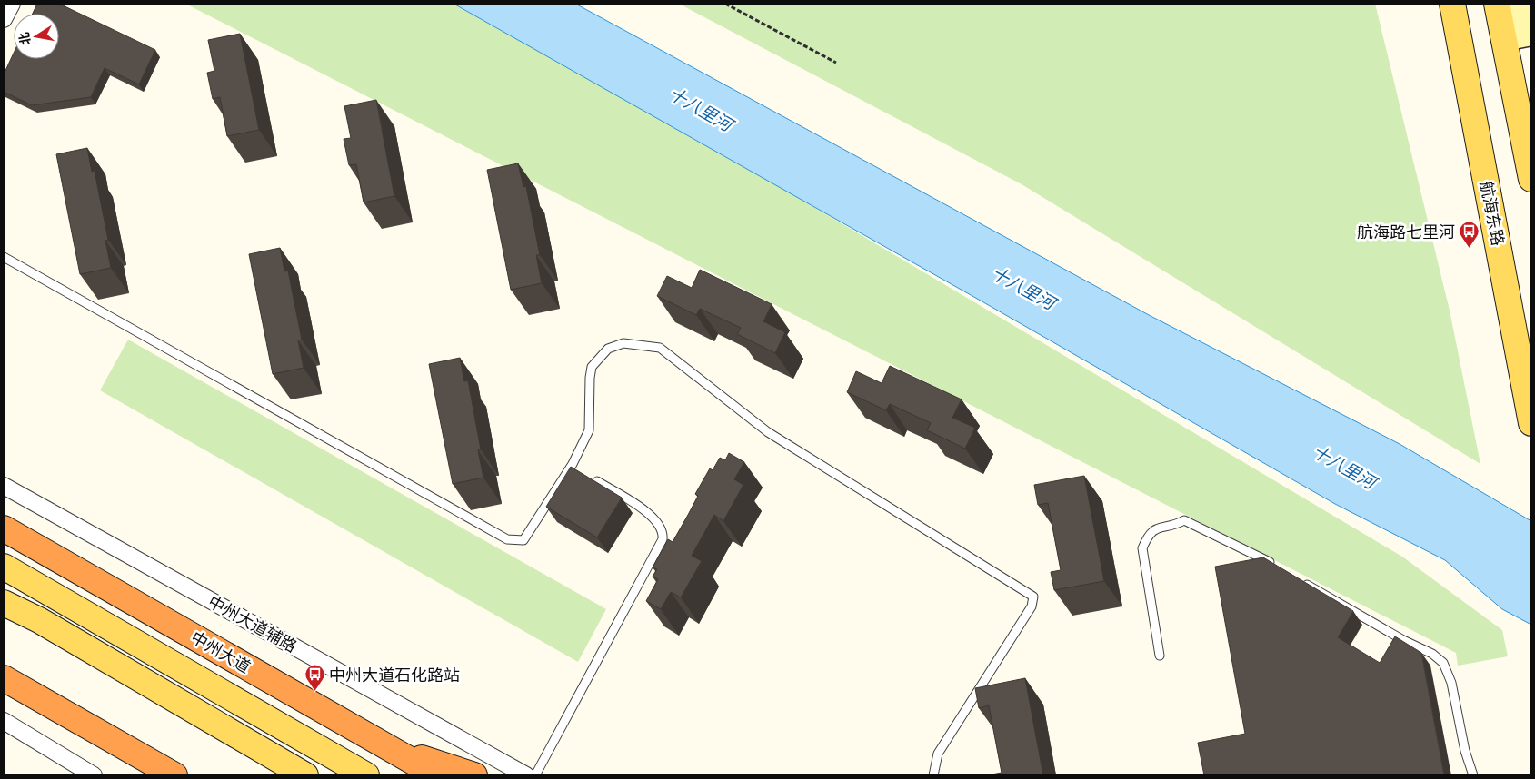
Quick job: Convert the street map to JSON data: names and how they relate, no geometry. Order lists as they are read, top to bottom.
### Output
{
  "streets": {
    "highway": ["中州大道"],
    "main road": ["航海东路"],
    "street": ["中州大道辅路"]
  },
  "water": ["十八里河"],
  "places": {
    "bus stop": ["航海路七里河", "中州大道石化路站"]
  },
  "north": "left"
}
